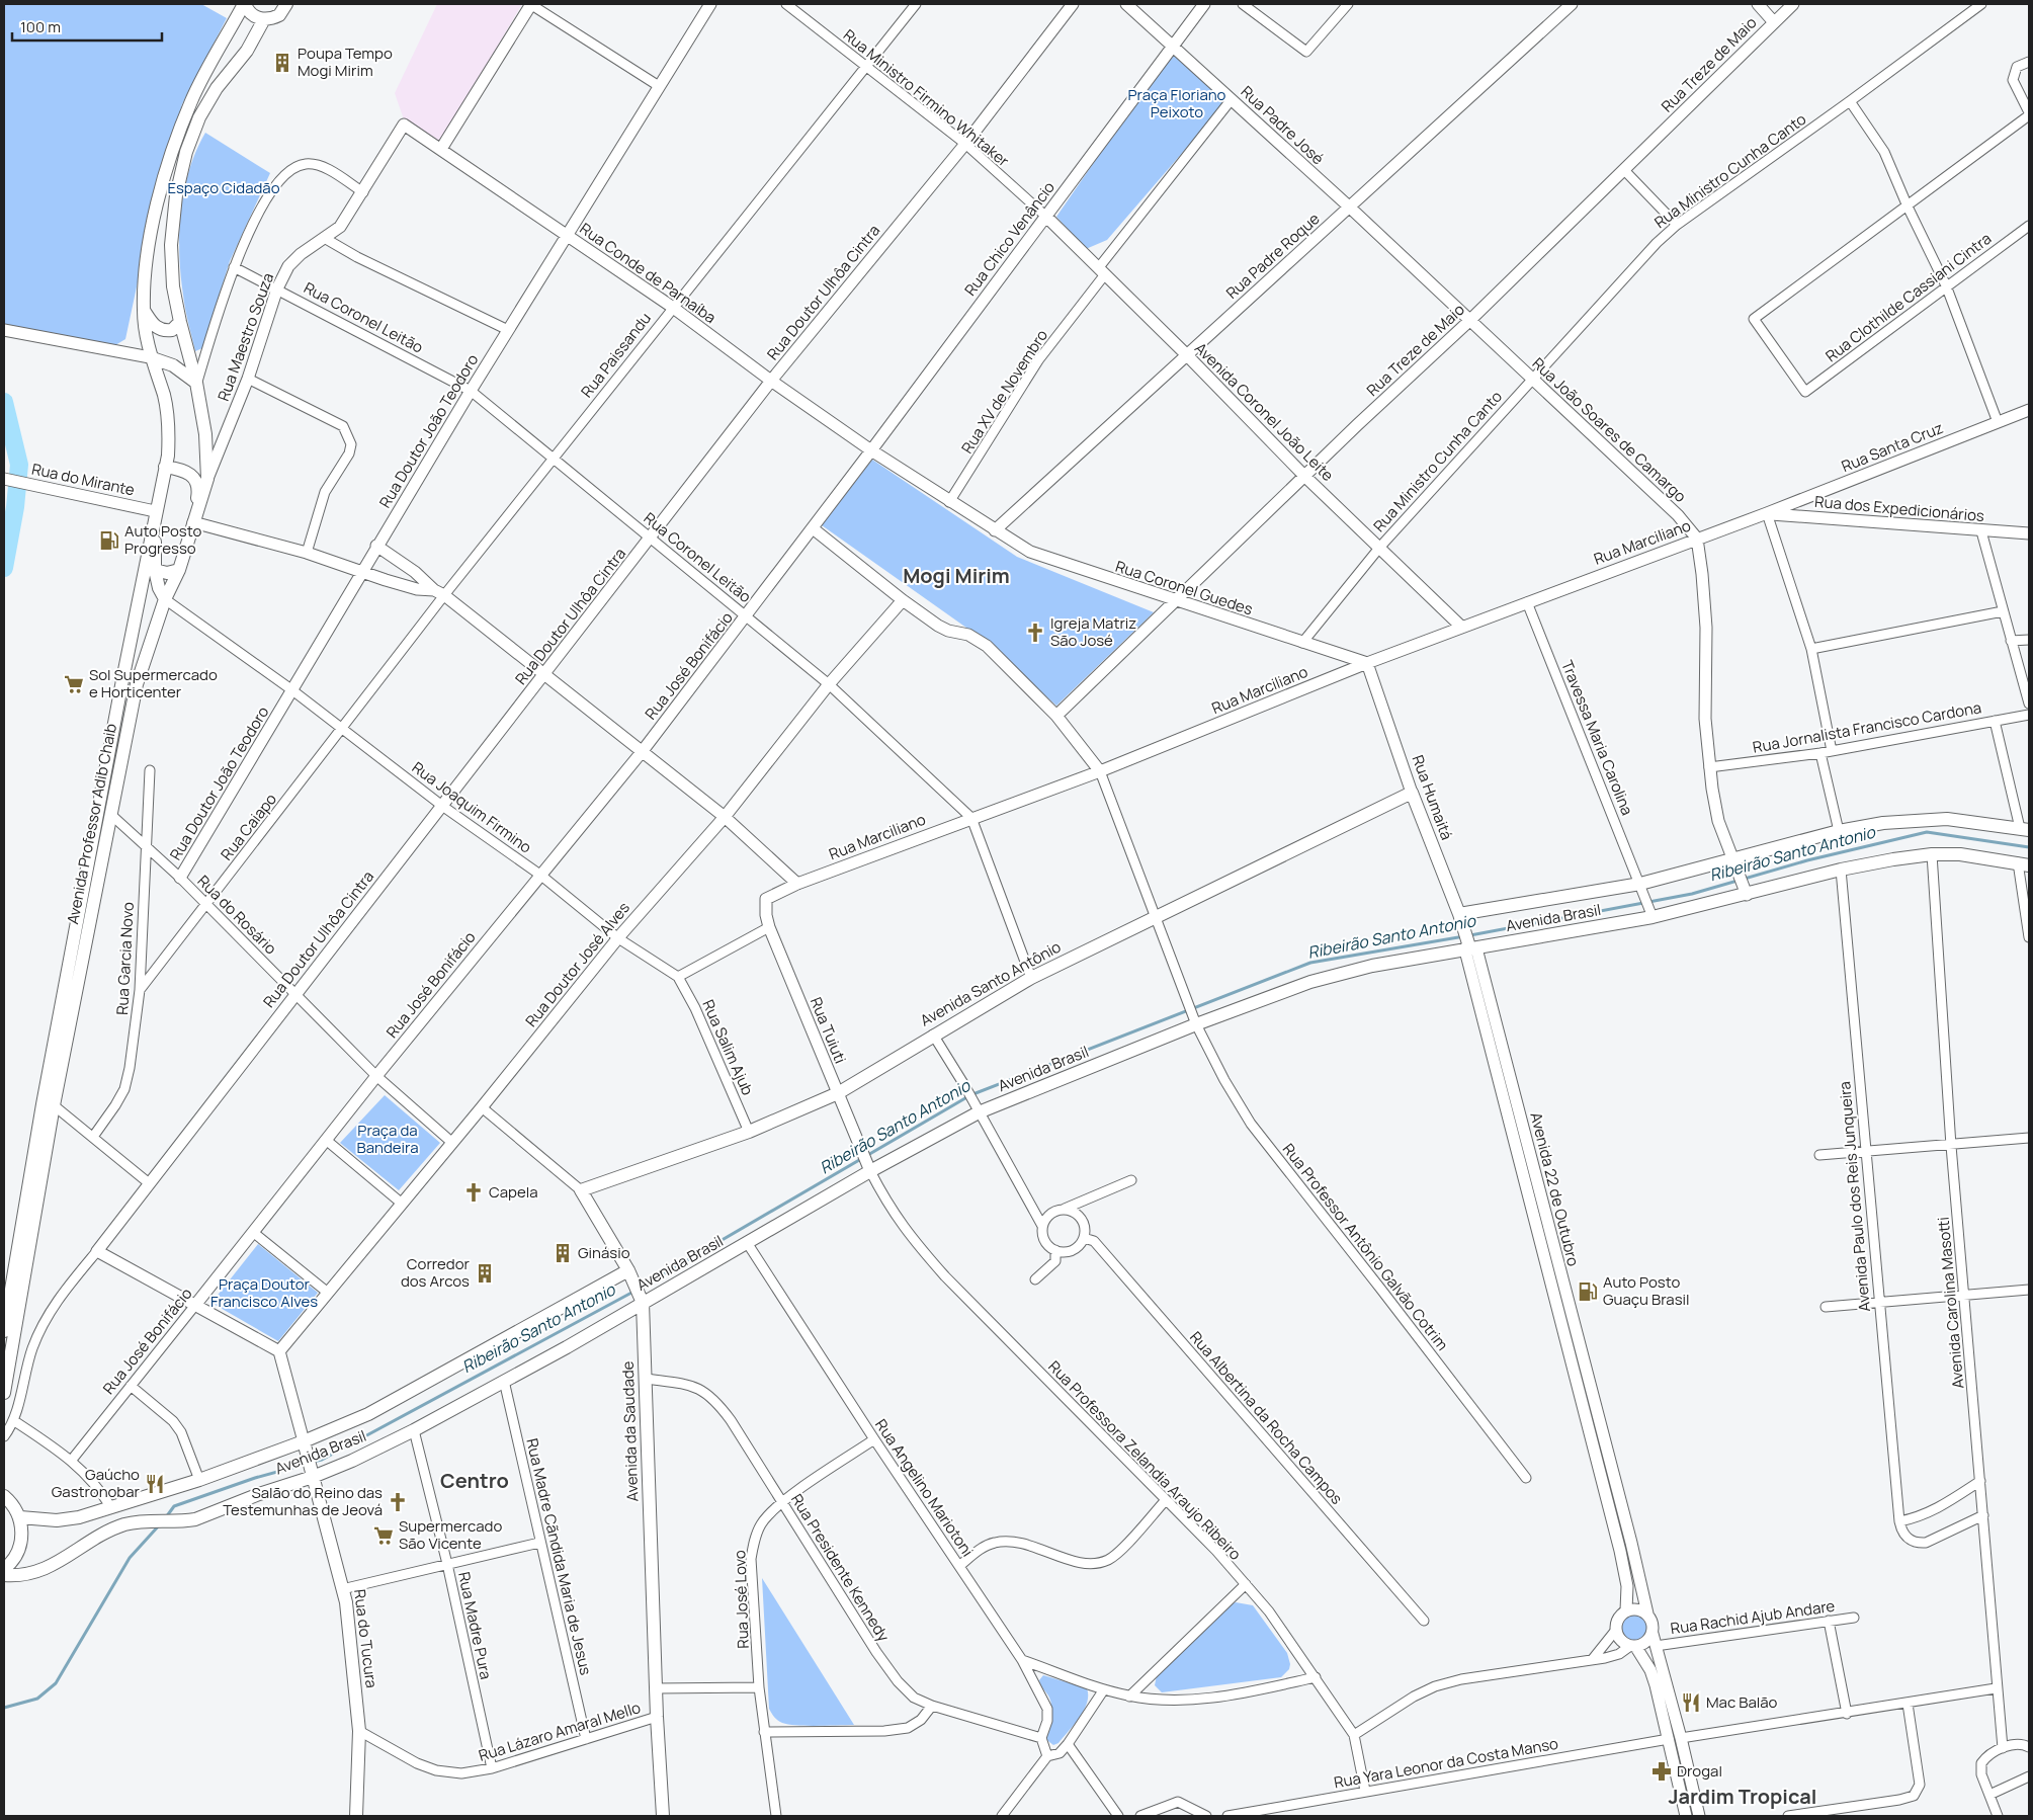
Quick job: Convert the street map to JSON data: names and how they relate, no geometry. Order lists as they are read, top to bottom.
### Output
{
  "streets": {
    "main road": [
      "Rua Humaitá",
      "Avenida Professor Adib Chaib",
      "Avenida Brasil",
      "Avenida Santo Antônio",
      "Avenida da Saudade",
      "Rua do Tucura"
    ],
    "street": [
      "Rua Treze de Maio",
      "Rua Ministro Firmino Whitaker",
      "Rua Padre José",
      "Rua Ministro Cunha Canto",
      "Rua Chico Venâncio",
      "Rua Padre Roque",
      "Rua Conde de Parnaíba",
      "Rua Doutor Ulhôa Cintra",
      "Rua Clothilde Cassiani Cintra",
      "Rua Coronel Leitão",
      "Rua Maestro Souza",
      "Rua Paissandu",
      "Rua XV de Novembro",
      "Avenida Coronel João Leite",
      "Rua João Soares de Camargo",
      "Rua Doutor João Teodoro",
      "Rua Santa Cruz",
      "Rua do Mirante",
      "Rua dos Expedicionários",
      "Rua Marciliano",
      "Rua Coronel Guedes",
      "Rua José Bonifácio",
      "Rua Jornalista Francisco Cardona",
      "Travessa Maria Carolina",
      "Rua Joaquim Firmino",
      "Rua Caiapo",
      "Rua do Rosário",
      "Rua Garcia Novo",
      "Rua Doutor José Alves",
      "Rua Tuiuti",
      "Rua Salim Ajub",
      "Avenida 22 de Outubro",
      "Avenida Paulo dos Reis Junqueira",
      "Rua Professor Antônio Galvão Cotrim",
      "Avenida Carolina Masotti",
      "Rua Albertina da Rocha Campos",
      "Rua Professora Zelandia Araujo Ribeiro",
      "Rua Angelino Mariotoni",
      "Rua Madre Cãndida Maria de Jesus",
      "Rua Presidente Kennedy",
      "Rua José Lovo",
      "Rua Rachid Ajub Andare",
      "Rua Madre Pura",
      "Rua Lázaro Amaral Mello",
      "Rua Yara Leonor da Costa Manso"
    ]
  },
  "crossings": [
    ["Rua Treze de Maio", "Avenida Coronel João Leite"],
    ["Rua Treze de Maio", "Rua João Soares de Camargo"],
    ["Rua Treze de Maio", "Rua Coronel Guedes"],
    ["Rua Ministro Firmino Whitaker", "Rua Chico Venâncio"],
    ["Rua Ministro Firmino Whitaker", "Rua Doutor Ulhôa Cintra"],
    ["Rua Ministro Firmino Whitaker", "Rua Paissandu"],
    ["Rua Ministro Firmino Whitaker", "Avenida Coronel João Leite"],
    ["Rua Padre José", "Rua Chico Venâncio"],
    ["Rua Padre José", "Rua Padre Roque"],
    ["Rua Padre José", "Rua João Soares de Camargo"],
    ["Rua Ministro Cunha Canto", "Avenida Coronel João Leite"],
    ["Rua Ministro Cunha Canto", "Rua João Soares de Camargo"],
    ["Rua Ministro Cunha Canto", "Rua Coronel Guedes"],
    ["Rua Chico Venâncio", "Rua Conde de Parnaíba"],
    ["Rua Chico Venâncio", "Avenida Coronel João Leite"],
    ["Rua Chico Venâncio", "Rua José Bonifácio"],
    ["Rua Padre Roque", "Avenida Coronel João Leite"],
    ["Rua Padre Roque", "Rua João Soares de Camargo"],
    ["Rua Padre Roque", "Rua Coronel Guedes"],
    ["Rua Conde de Parnaíba", "Rua Doutor Ulhôa Cintra"],
    ["Rua Conde de Parnaíba", "Rua Maestro Souza"],
    ["Rua Conde de Parnaíba", "Rua Paissandu"],
    ["Rua Conde de Parnaíba", "Rua XV de Novembro"],
    ["Rua Conde de Parnaíba", "Rua Doutor João Teodoro"],
    ["Rua Conde de Parnaíba", "Rua Coronel Guedes"],
    ["Rua Doutor Ulhôa Cintra", "Rua Coronel Leitão"],
    ["Rua Doutor Ulhôa Cintra", "Rua Joaquim Firmino"],
    ["Rua Doutor Ulhôa Cintra", "Rua do Rosário"],
    ["Rua Coronel Leitão", "Rua Maestro Souza"],
    ["Rua Coronel Leitão", "Rua Paissandu"],
    ["Rua Coronel Leitão", "Rua Doutor João Teodoro"],
    ["Rua Coronel Leitão", "Rua Marciliano"],
    ["Rua Coronel Leitão", "Rua José Bonifácio"],
    ["Rua Coronel Leitão", "Rua Doutor José Alves"],
    ["Rua Coronel Leitão", "Avenida Santo Antônio"],
    ["Rua Maestro Souza", "Avenida Professor Adib Chaib"],
    ["Rua Paissandu", "Rua Joaquim Firmino"],
    ["Rua Paissandu", "Rua Caiapo"],
    ["Rua XV de Novembro", "Avenida Coronel João Leite"],
    ["Rua XV de Novembro", "Rua Coronel Guedes"],
    ["Avenida Coronel João Leite", "Rua Marciliano"],
    ["Rua João Soares de Camargo", "Rua Marciliano"],
    ["Rua Doutor João Teodoro", "Rua Joaquim Firmino"],
    ["Rua Doutor João Teodoro", "Rua do Rosário"],
    ["Rua Santa Cruz", "Rua dos Expedicionários"],
    ["Rua Santa Cruz", "Rua Marciliano"],
    ["Rua do Mirante", "Avenida Professor Adib Chaib"],
    ["Rua dos Expedicionários", "Rua Marciliano"],
    ["Rua Marciliano", "Rua Coronel Guedes"],
    ["Rua Marciliano", "Travessa Maria Carolina"],
    ["Rua Marciliano", "Rua Humaitá"],
    ["Rua Marciliano", "Rua Tuiuti"],
    ["Rua Marciliano", "Rua Professor Antônio Galvão Cotrim"],
    ["Rua Coronel Guedes", "Rua Humaitá"],
    ["Rua José Bonifácio", "Rua Joaquim Firmino"],
    ["Rua José Bonifácio", "Rua do Rosário"],
    ["Travessa Maria Carolina", "Avenida Brasil"],
    ["Rua Humaitá", "Avenida Brasil"],
    ["Rua Humaitá", "Avenida Santo Antônio"],
    ["Rua Humaitá", "Avenida 22 de Outubro"],
    ["Rua Joaquim Firmino", "Avenida Professor Adib Chaib"],
    ["Rua Joaquim Firmino", "Rua Caiapo"],
    ["Rua Joaquim Firmino", "Rua Doutor José Alves"],
    ["Rua Joaquim Firmino", "Rua Salim Ajub"],
    ["Avenida Professor Adib Chaib", "Rua do Rosário"],
    ["Rua Caiapo", "Rua do Rosário"],
    ["Rua Caiapo", "Rua Garcia Novo"],
    ["Rua do Rosário", "Rua Garcia Novo"],
    ["Rua do Rosário", "Rua Doutor José Alves"],
    ["Avenida Brasil", "Rua Tuiuti"],
    ["Avenida Brasil", "Avenida 22 de Outubro"],
    ["Avenida Brasil", "Avenida Paulo dos Reis Junqueira"],
    ["Avenida Brasil", "Rua Professor Antônio Galvão Cotrim"],
    ["Avenida Brasil", "Avenida Carolina Masotti"],
    ["Avenida Brasil", "Avenida da Saudade"],
    ["Avenida Brasil", "Rua Professora Zelandia Araujo Ribeiro"],
    ["Avenida Brasil", "Rua Angelino Mariotoni"],
    ["Avenida Brasil", "Rua Madre Cãndida Maria de Jesus"],
    ["Avenida Brasil", "Rua Madre Pura"],
    ["Avenida Brasil", "Rua do Tucura"],
    ["Rua Doutor José Alves", "Avenida da Saudade"],
    ["Rua Doutor José Alves", "Rua do Tucura"],
    ["Avenida Santo Antônio", "Rua Tuiuti"],
    ["Avenida Santo Antônio", "Rua Salim Ajub"],
    ["Avenida Santo Antônio", "Rua Professor Antônio Galvão Cotrim"],
    ["Avenida Santo Antônio", "Avenida da Saudade"],
    ["Rua Tuiuti", "Rua Professora Zelandia Araujo Ribeiro"],
    ["Avenida Carolina Masotti", "Rua Yara Leonor da Costa Manso"],
    ["Avenida da Saudade", "Rua Presidente Kennedy"],
    ["Avenida da Saudade", "Rua Lázaro Amaral Mello"],
    ["Rua Professora Zelandia Araujo Ribeiro", "Rua Yara Leonor da Costa Manso"],
    ["Rua Angelino Mariotoni", "Rua Presidente Kennedy"],
    ["Rua Angelino Mariotoni", "Rua José Lovo"],
    ["Rua Madre Cãndida Maria de Jesus", "Rua Lázaro Amaral Mello"],
    ["Rua Presidente Kennedy", "Rua José Lovo"],
    ["Rua Madre Pura", "Rua Lázaro Amaral Mello"],
    ["Rua do Tucura", "Rua Lázaro Amaral Mello"]
  ],
  "districts": ["Mogi Mirim", "Centro", "Jardim Tropical"],
  "water": ["Ribeirão Santo Antonio"],
  "parks": [
    "Praça Floriano Peixoto",
    "Espaço Cidadão",
    "Praça da Bandeira",
    "Praça Doutor Francisco Alves"
  ],
  "places": {
    "building": ["Poupa Tempo Mogi Mirim", "Ginásio", "Corredor dos Arcos"],
    "fuel station": ["Auto Posto Progresso", "Auto Posto Guaçu Brasil"],
    "church": ["Igreja Matriz São José", "Capela", "Salão do Reino das Testemunhas de Jeová"],
    "supermarket": ["Sol Supermercado e Horticenter", "Supermercado São Vicente"],
    "restaurant": ["Gaúcho Gastronobar", "Mac Balão"],
    "pharmacy": ["Drogal"]
  },
  "scale_bar": "100 m"
}
